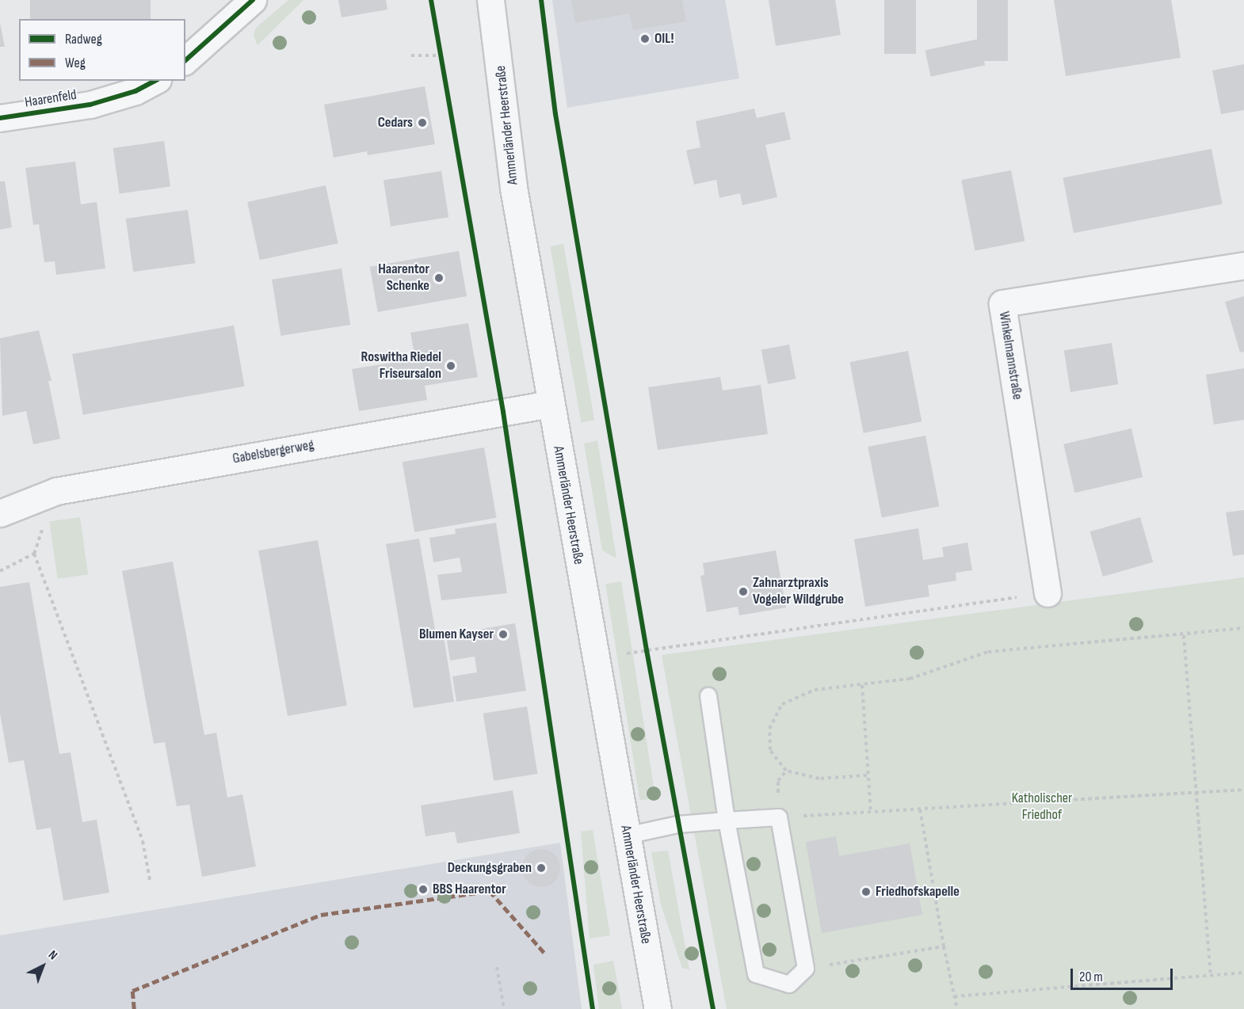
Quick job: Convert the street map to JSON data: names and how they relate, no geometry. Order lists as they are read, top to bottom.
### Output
{
  "streets": {
    "street": [
      "Haarenfeld",
      "Ammerländer Heerstraße",
      "Winkelmannstraße",
      "Gabelsbergerweg"
    ]
  },
  "crossings": [
    ["Ammerländer Heerstraße", "Gabelsbergerweg"]
  ],
  "parks": ["Katholischer Friedhof"],
  "places": [
    "OIL!",
    "Cedars",
    "Haarentor Schenke",
    "Roswitha Riedel Friseursalon",
    "Zahnarztpraxis Vogeler Wildgrube",
    "Blumen Kayser",
    "Deckungsgraben",
    "BBS Haarentor",
    "Friedhofskapelle"
  ],
  "legend": ["Radweg", "Weg"],
  "scale_bar": "20 m",
  "north": "top right"
}
